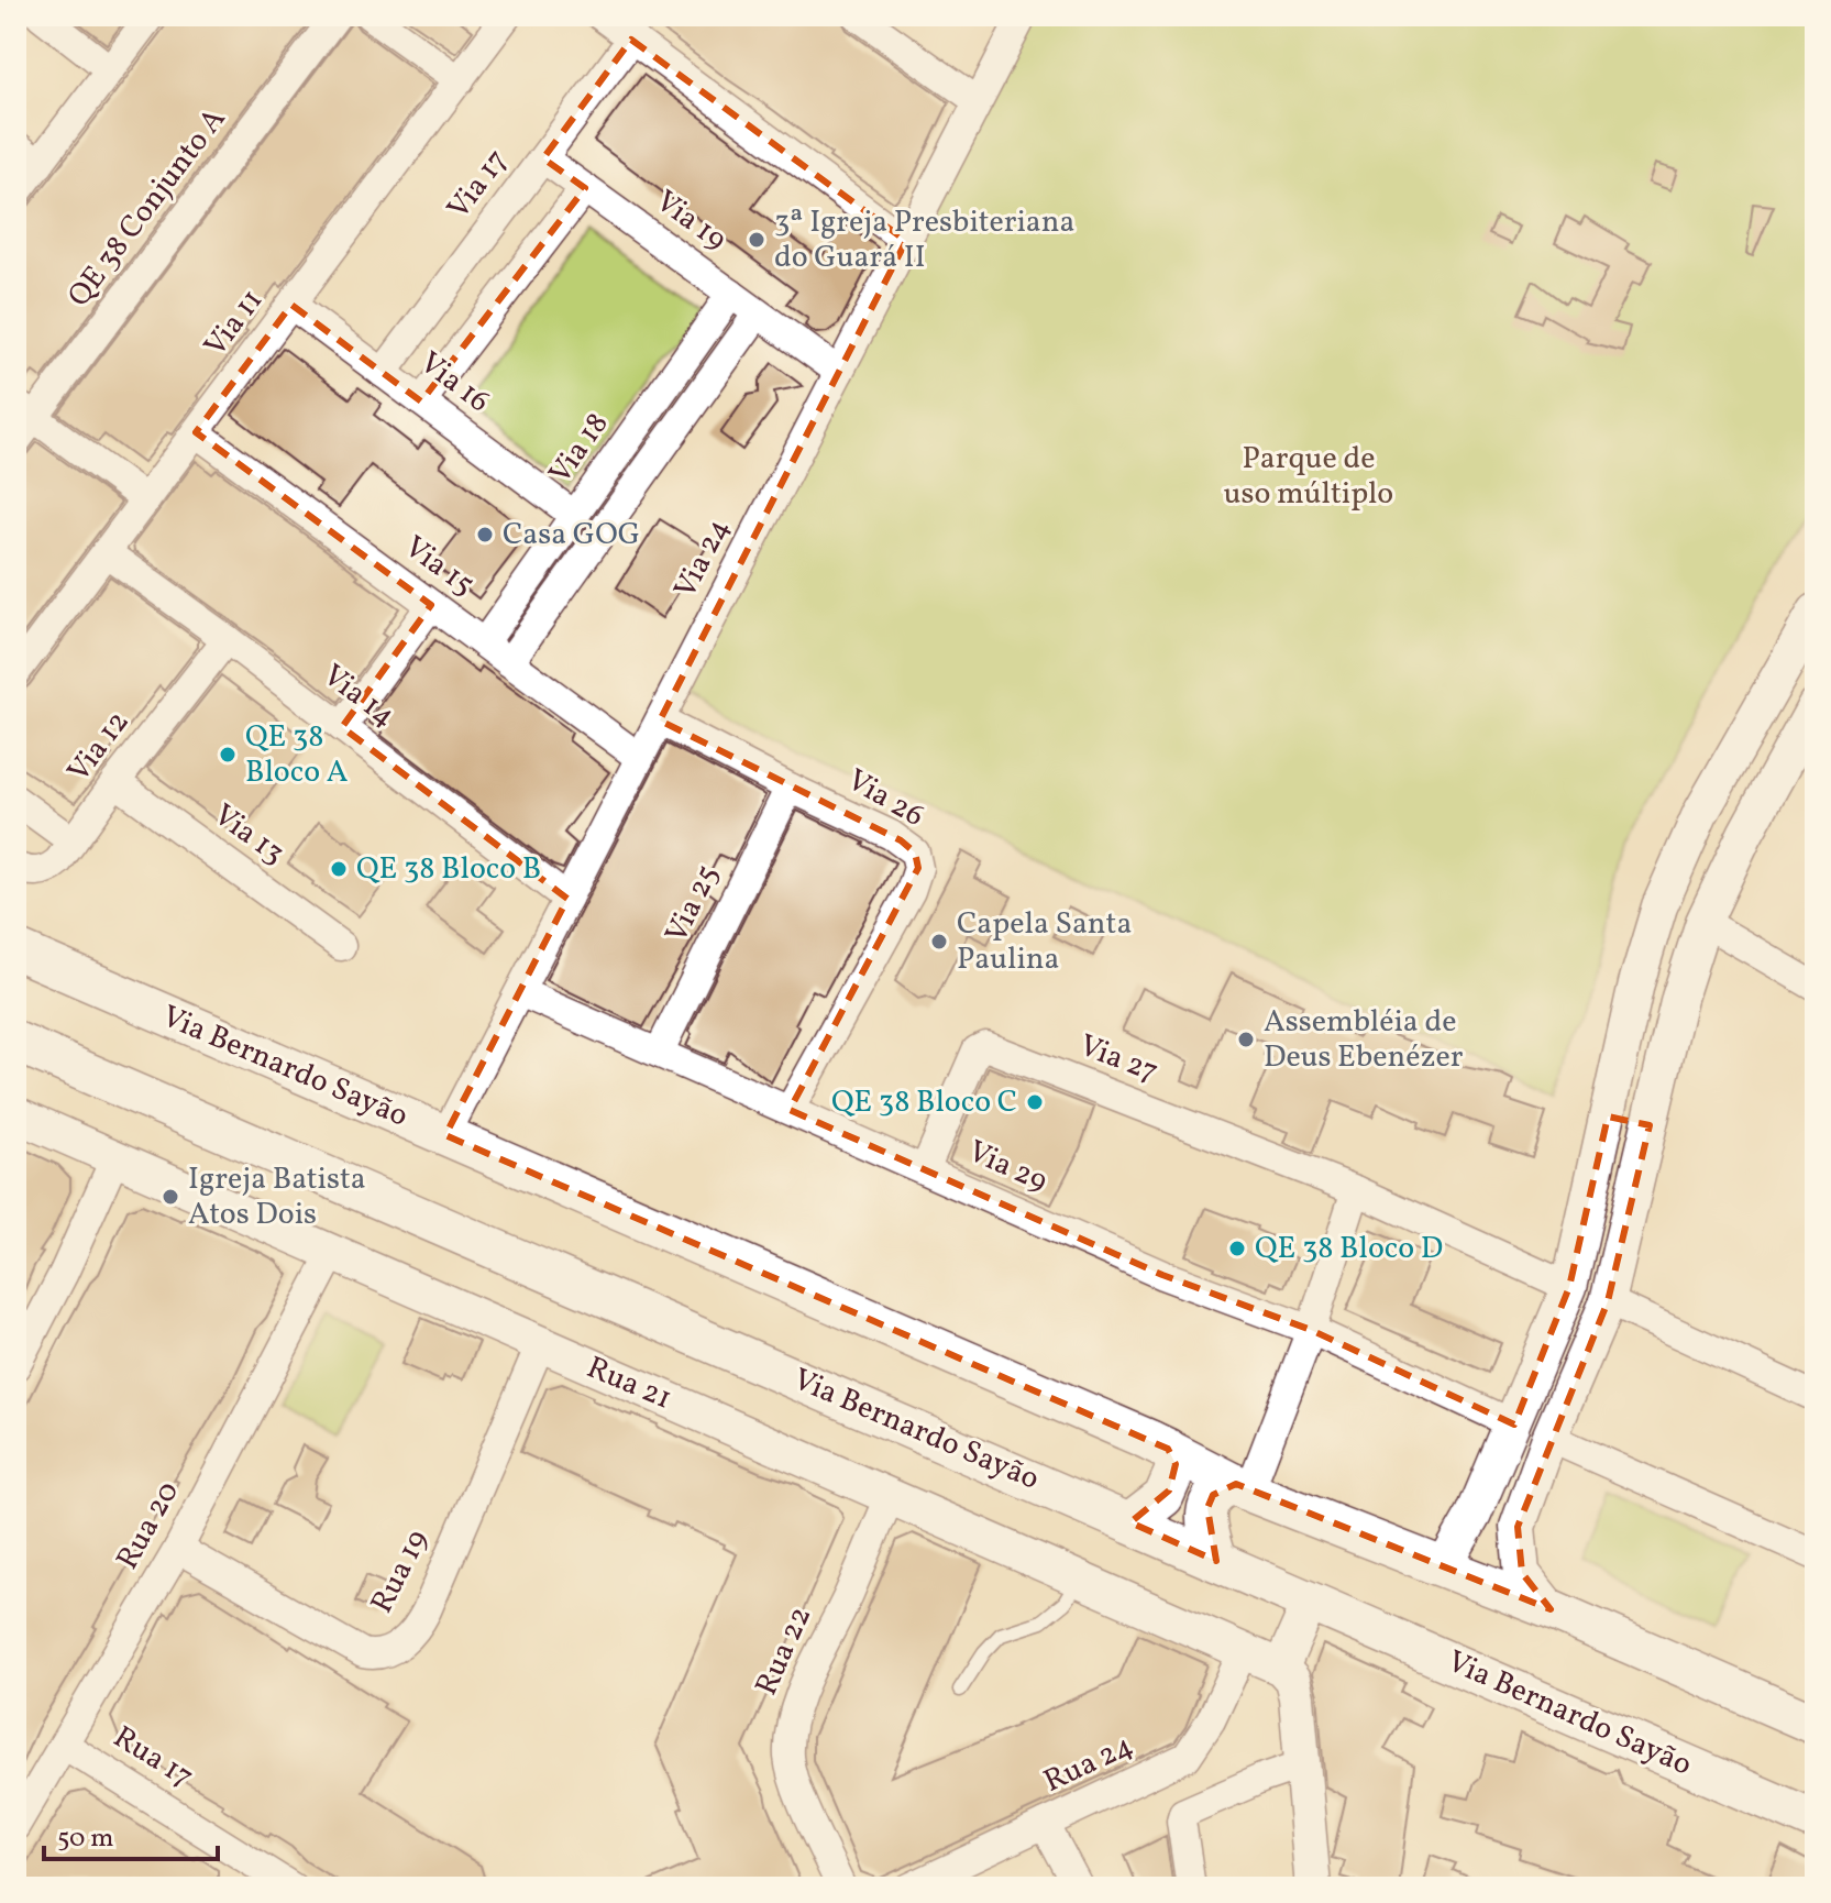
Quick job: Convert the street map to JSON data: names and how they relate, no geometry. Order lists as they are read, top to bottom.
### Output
{
  "streets": {
    "main road": ["Via Bernardo Sayão"],
    "street": [
      "Via 17",
      "QE 38 Conjunto A",
      "Via 19",
      "Via 11",
      "Via 16",
      "Via 18",
      "Via 24",
      "Via 15",
      "Via 14",
      "Via 12",
      "Via 26",
      "Via 13",
      "Via 25",
      "Via 27",
      "Via 29",
      "Rua 21",
      "Rua 20",
      "Rua 19",
      "Rua 22",
      "Rua 17",
      "Rua 24"
    ]
  },
  "crossings": [
    ["Via 17", "Via 19"],
    ["Via 17", "Via 16"],
    ["Via 19", "Via 18"],
    ["Via 19", "Via 24"],
    ["Via 11", "Via 16"],
    ["Via 11", "Via 15"],
    ["Via 11", "Via 14"],
    ["Via 16", "Via 18"],
    ["Via 18", "Via 15"],
    ["Via 24", "Via 15"],
    ["Via 24", "Via 14"],
    ["Via 24", "Via 26"],
    ["Via 24", "Via Bernardo Sayão"],
    ["Via 24", "Via 29"],
    ["Via 14", "Via 12"],
    ["Via 12", "Via 13"],
    ["Via 26", "Via 25"],
    ["Via 26", "Via 29"],
    ["Via 25", "Via 29"],
    ["Via 27", "Via 29"],
    ["Rua 21", "Rua 20"],
    ["Rua 21", "Rua 19"],
    ["Rua 21", "Rua 22"],
    ["Rua 21", "Rua 24"],
    ["Rua 20", "Rua 19"],
    ["Rua 20", "Rua 17"]
  ],
  "parks": ["Parque de uso múltiplo"],
  "places": [
    "3ª Igreja Presbiteriana do Guará II",
    "Casa GOG",
    "QE 38 Bloco A",
    "QE 38 Bloco B",
    "Capela Santa Paulina",
    "Assembléia de Deus Ebenézer",
    "QE 38 Bloco C",
    "Igreja Batista Atos Dois",
    "QE 38 Bloco D"
  ],
  "scale_bar": "50 m"
}
